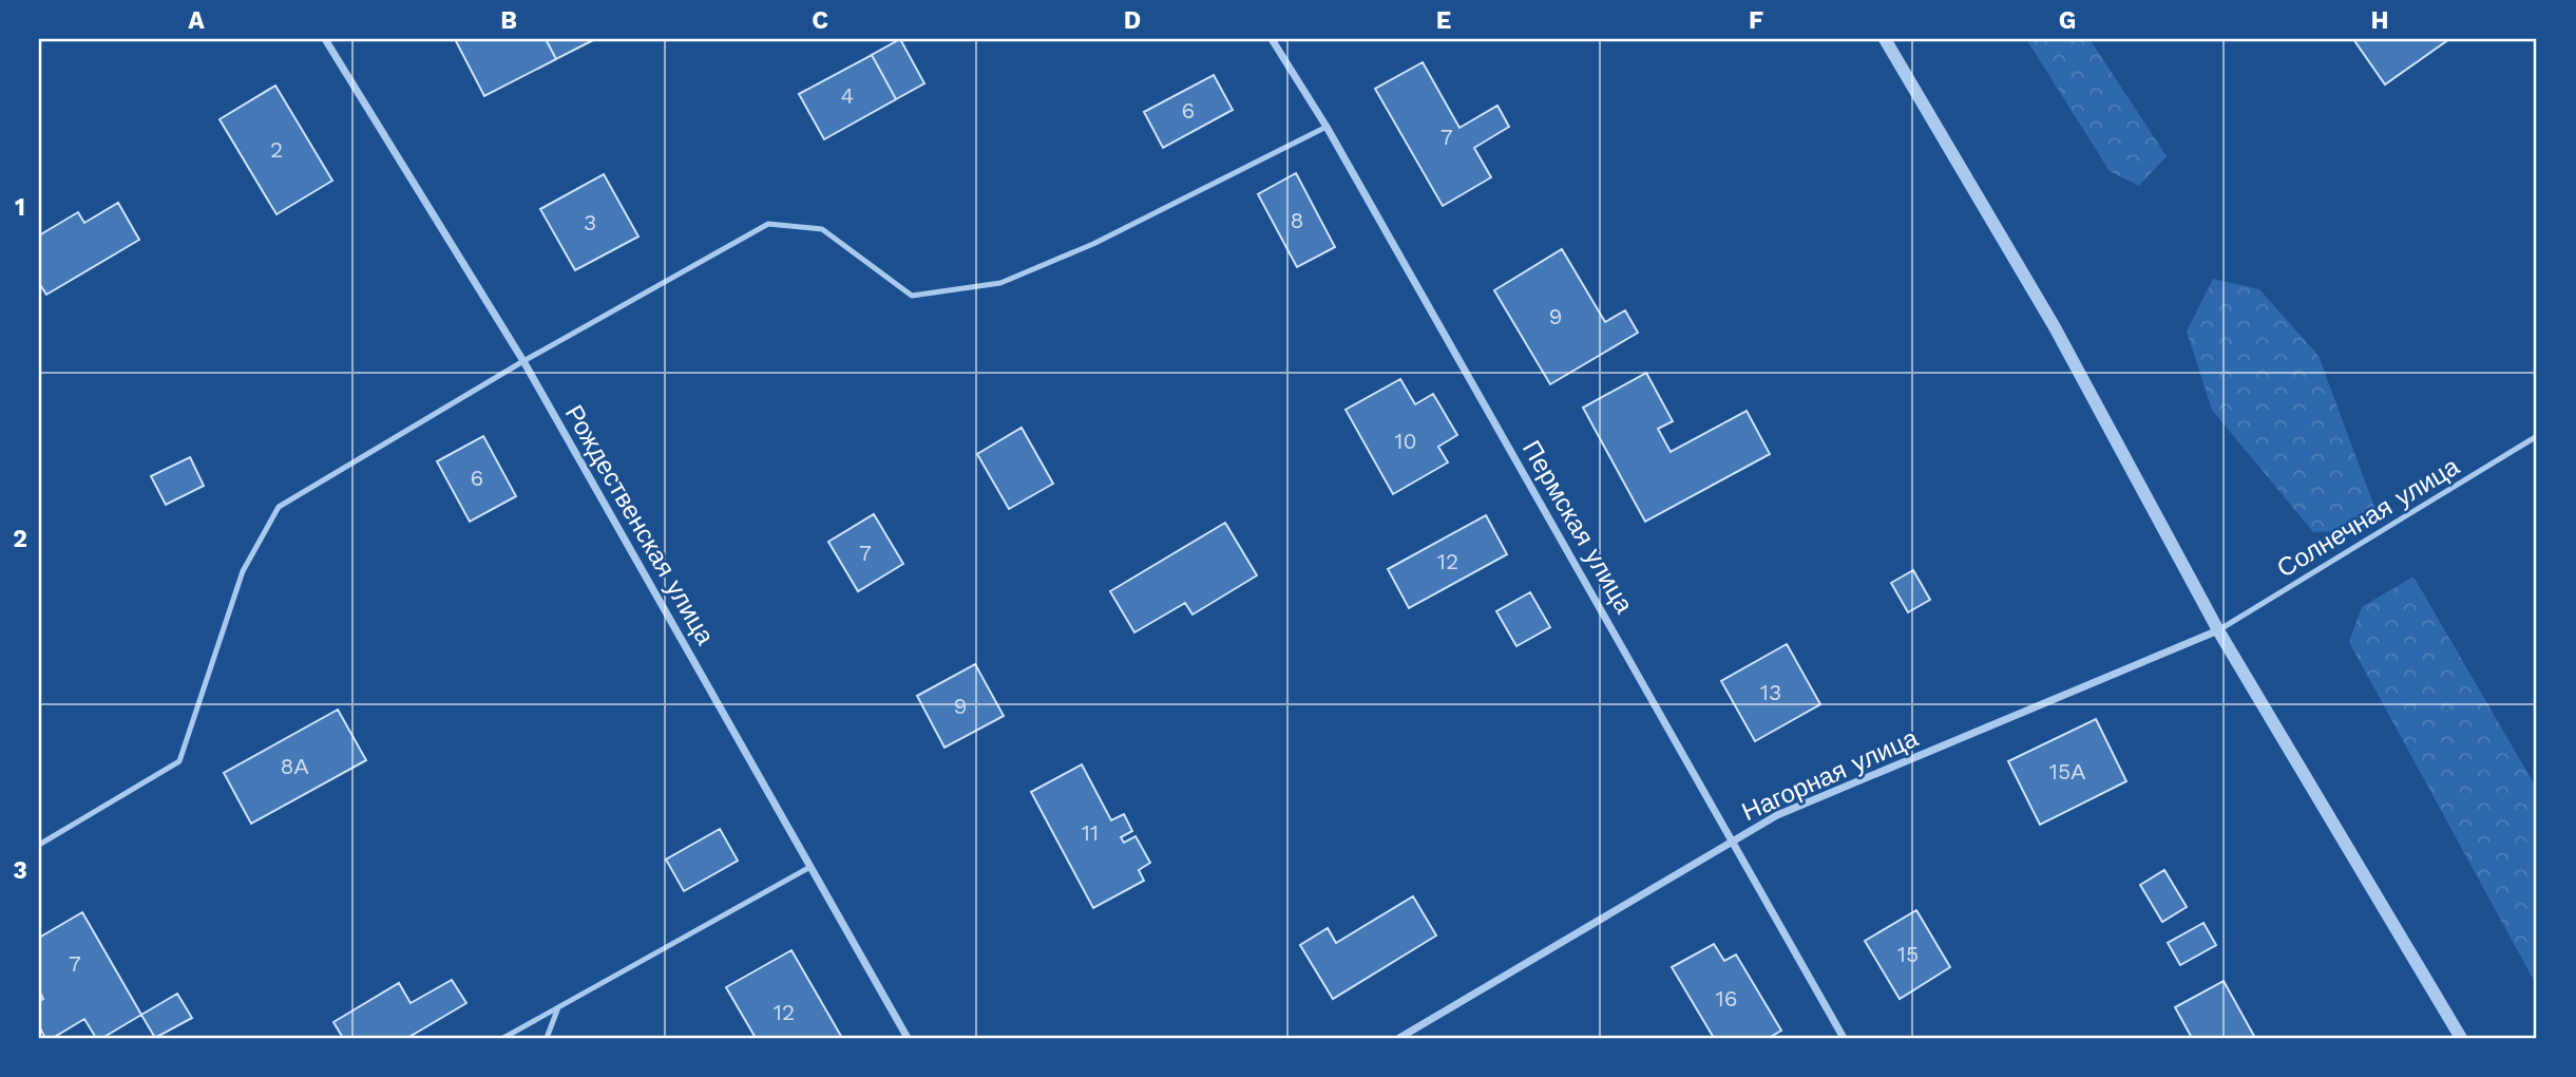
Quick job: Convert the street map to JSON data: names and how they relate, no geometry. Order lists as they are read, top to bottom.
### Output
{
  "streets": {
    "street": ["Рождественская улица", "Пермская улица", "Нагорная улица"],
    "lane": ["Солнечная улица"]
  },
  "crossings": [
    ["Солнечная улица", "Нагорная улица"],
    ["Пермская улица", "Нагорная улица"]
  ],
  "house_numbers": [
    "4",
    "6",
    "7",
    "2",
    "8",
    "3",
    "9",
    "10",
    "6",
    "7",
    "12",
    "13",
    "9",
    "8А",
    "15А",
    "11",
    "15",
    "7",
    "16",
    "12"
  ],
  "grid": {
    "columns": [
      "A",
      "B",
      "C",
      "D",
      "E",
      "F",
      "G",
      "H"
    ],
    "rows": ["1", "2", "3"]
  }
}
